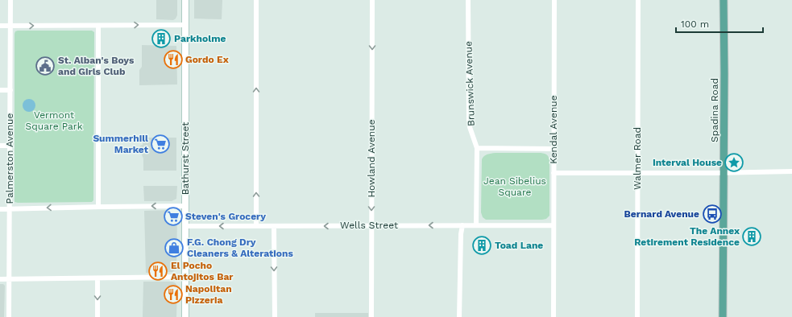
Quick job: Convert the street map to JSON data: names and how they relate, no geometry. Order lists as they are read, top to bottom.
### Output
{
  "streets": {
    "main road": ["Spadina Road", "Bathurst Street"],
    "street": [
      "Brunswick Avenue",
      "Kendal Avenue",
      "Palmerston Avenue",
      "Howland Avenue",
      "Walmer Road",
      "Wells Street"
    ]
  },
  "crossings": [
    ["Brunswick Avenue", "Wells Street"],
    ["Kendal Avenue", "Wells Street"],
    ["Bathurst Street", "Wells Street"],
    ["Howland Avenue", "Wells Street"]
  ],
  "one_way": ["Howland Avenue", "Wells Street"],
  "parks": ["Vermont Square Park", "Jean Sibelius Square"],
  "places": {
    "building": ["Parkholme", "The Annex Retirement Residence", "Toad Lane"],
    "restaurant": ["Gordo Ex", "El Pocho Antojitos Bar", "Napolitan Pizzeria"],
    "public building": ["St. Alban's Boys and Girls Club"],
    "supermarket": ["Summerhill Market", "Steven's Grocery"],
    "place": ["Interval House"],
    "bus stop": ["Bernard Avenue"],
    "shop": ["F.G. Chong Dry Cleaners & Alterations"]
  },
  "scale_bar": "100 m"
}
